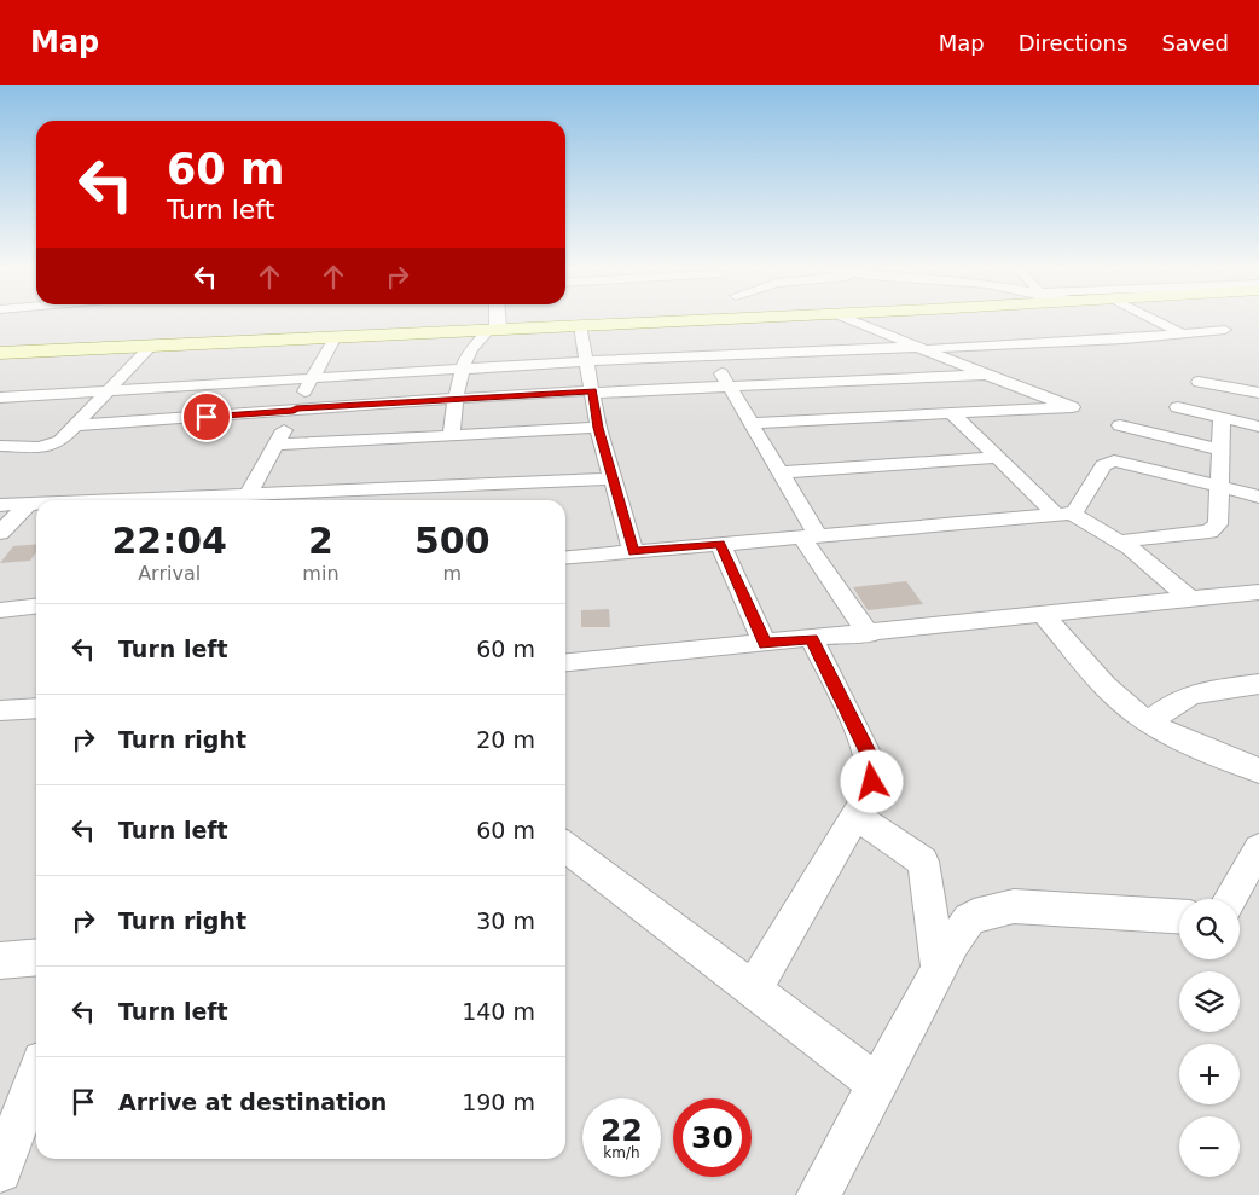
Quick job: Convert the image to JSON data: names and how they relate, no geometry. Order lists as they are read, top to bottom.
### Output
{
  "page": {
    "header": "Map",
    "nav": ["Map", "Directions", "Saved"],
    "turn": ["60 m", "Turn left"],
    "eta": [
      "22:04",
      "Arrival",
      "2",
      "min",
      "500",
      "m"
    ],
    "list": [
      {
        "name": "Turn left",
        "value": "60 m"
      },
      {
        "name": "Turn right",
        "value": "20 m"
      },
      {
        "name": "Turn left",
        "value": "60 m"
      },
      {
        "name": "Turn right",
        "value": "30 m"
      },
      {
        "name": "Turn left",
        "value": "140 m"
      },
      {
        "name": "Arrive at destination",
        "value": "190 m"
      }
    ],
    "map_buttons": ["+", "−"],
    "speed": "22 km/h",
    "limit": "30"
  }
}
